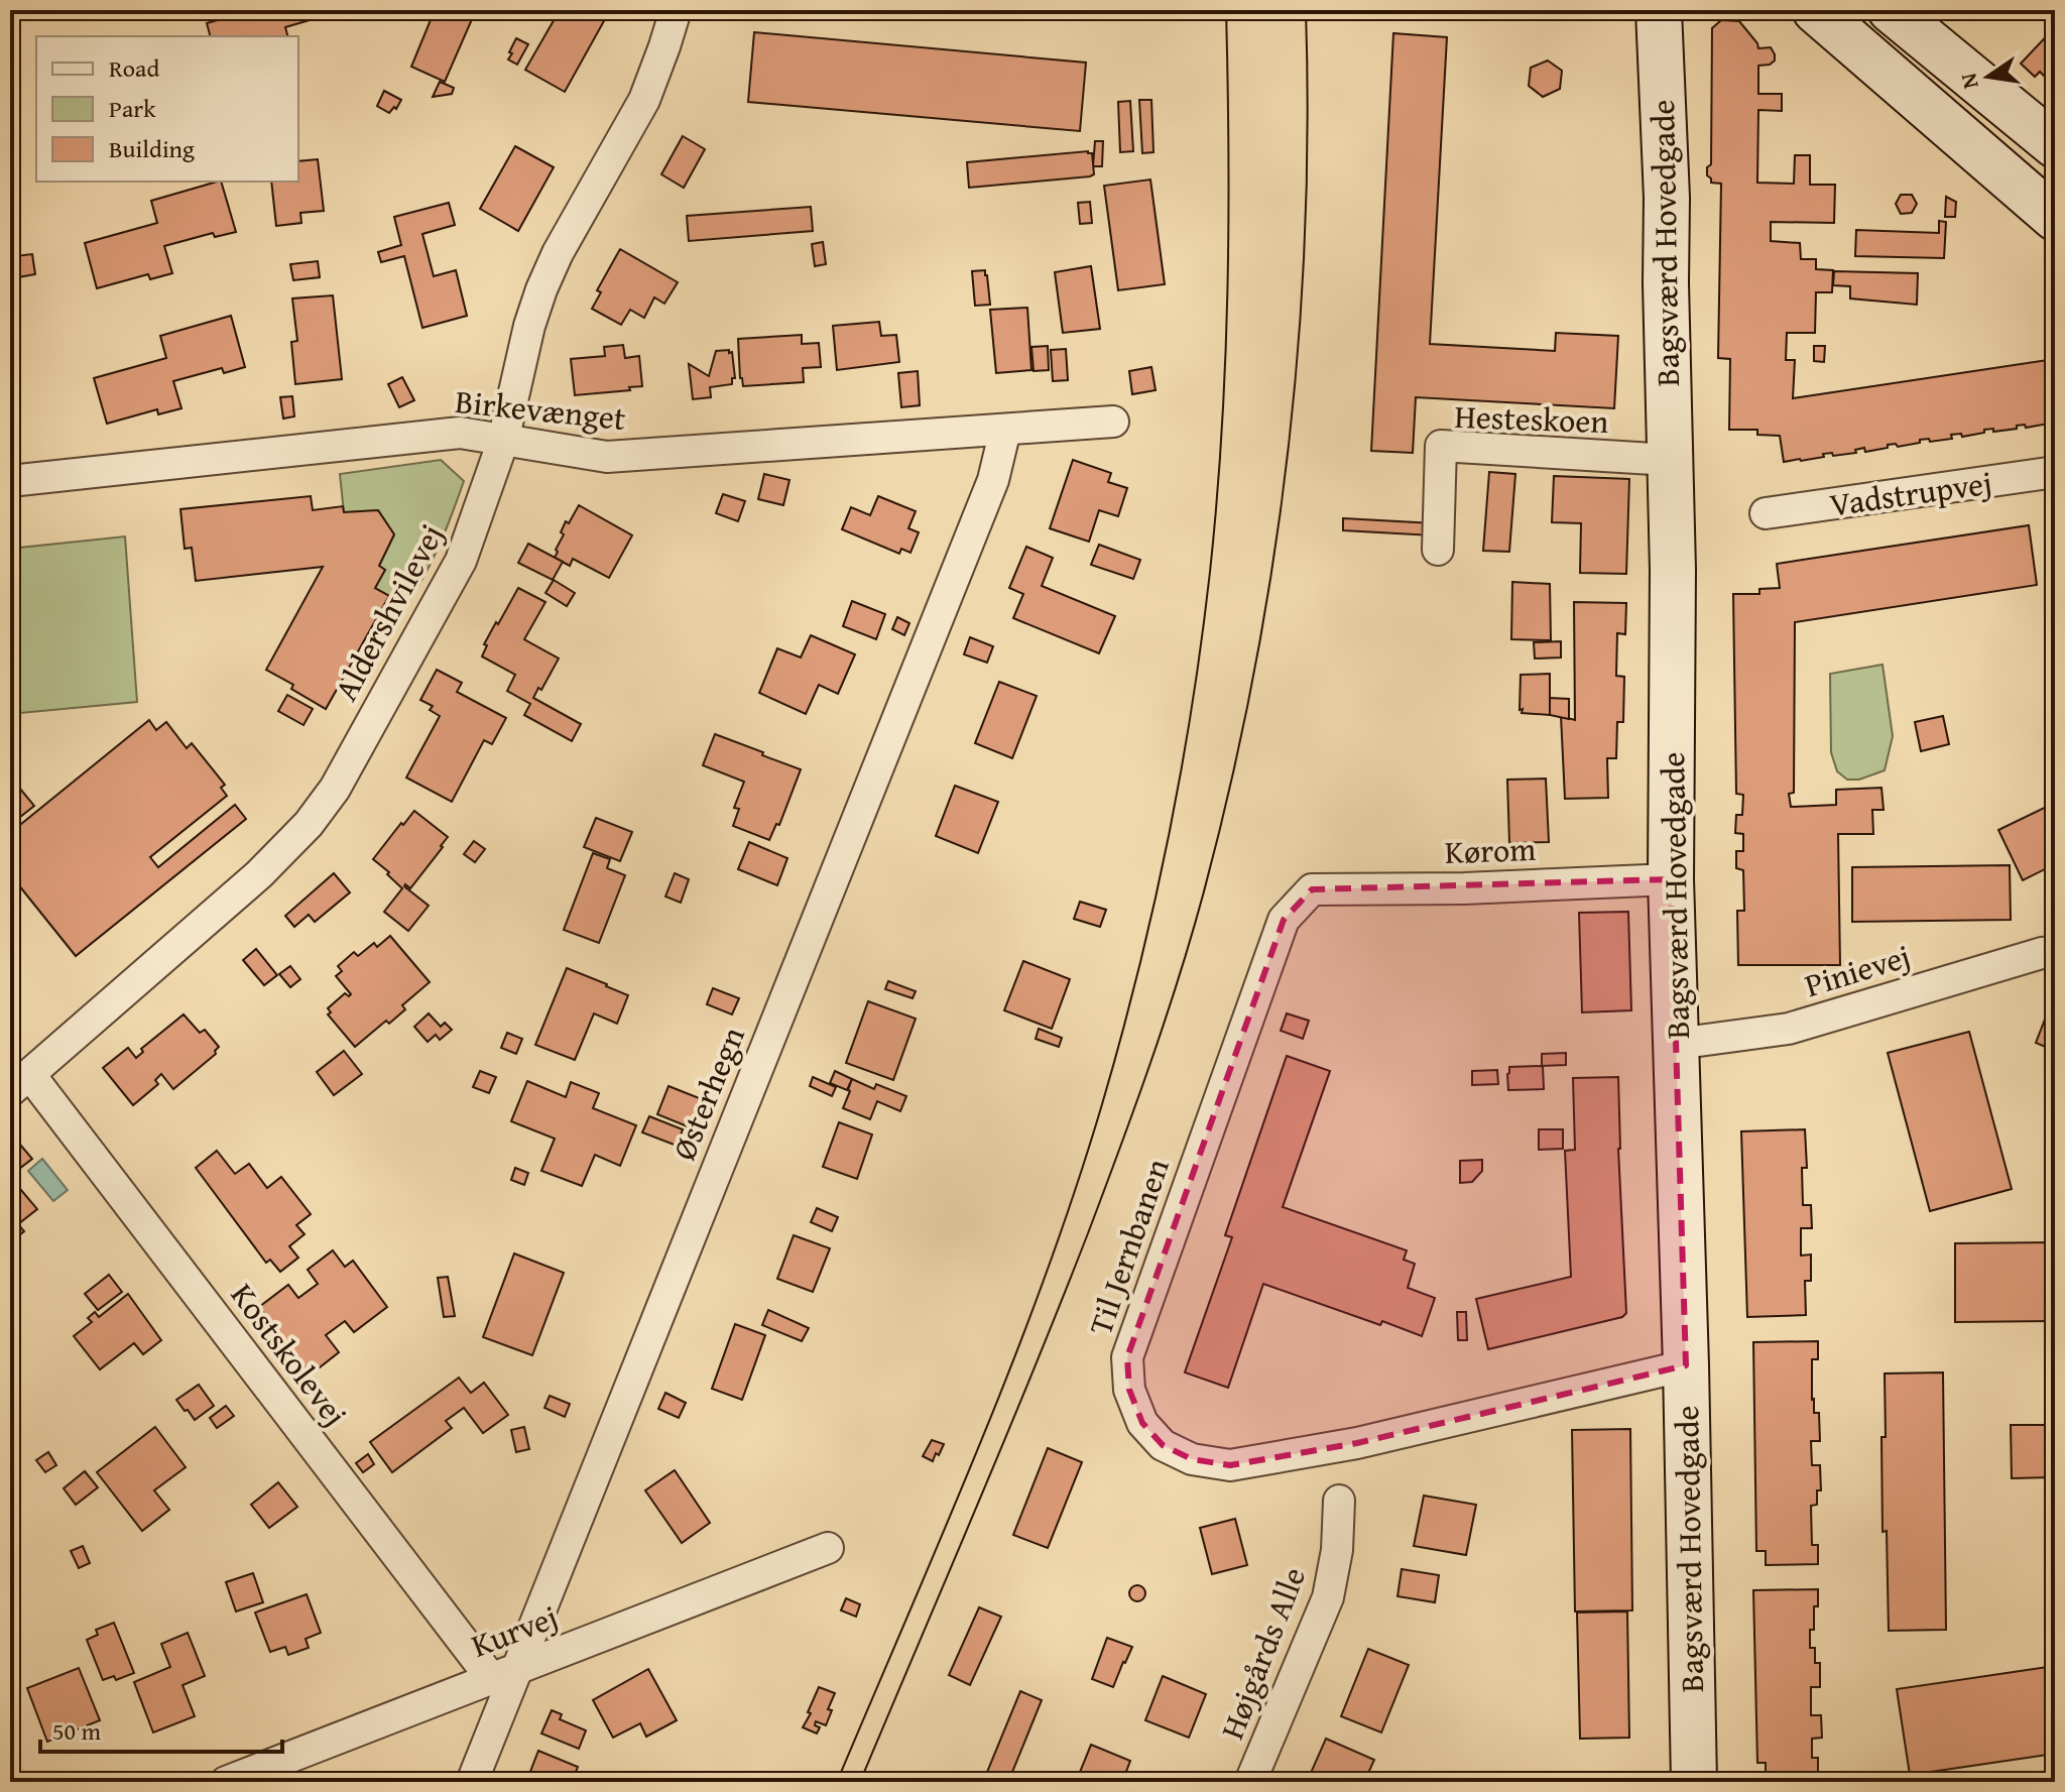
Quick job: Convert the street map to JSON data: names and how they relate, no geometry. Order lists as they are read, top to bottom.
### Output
{
  "streets": {
    "street": [
      "Bagsværd Hovedgade",
      "Birkevænget",
      "Hesteskoen",
      "Vadstrupvej",
      "Aldershvilevej",
      "Kørom",
      "Pinievej",
      "Østerhegn",
      "Til Jernbanen",
      "Kostskolevej",
      "Kurvej",
      "Højgårds Alle"
    ]
  },
  "crossings": [
    ["Bagsværd Hovedgade", "Hesteskoen"],
    ["Bagsværd Hovedgade", "Kørom"],
    ["Bagsværd Hovedgade", "Pinievej"],
    ["Bagsværd Hovedgade", "Til Jernbanen"],
    ["Birkevænget", "Aldershvilevej"],
    ["Birkevænget", "Østerhegn"],
    ["Aldershvilevej", "Kostskolevej"],
    ["Kørom", "Til Jernbanen"],
    ["Østerhegn", "Kostskolevej"],
    ["Østerhegn", "Kurvej"],
    ["Kostskolevej", "Kurvej"]
  ],
  "legend": ["Road", "Park", "Building"],
  "scale_bar": "50 m",
  "north": "left"
}
